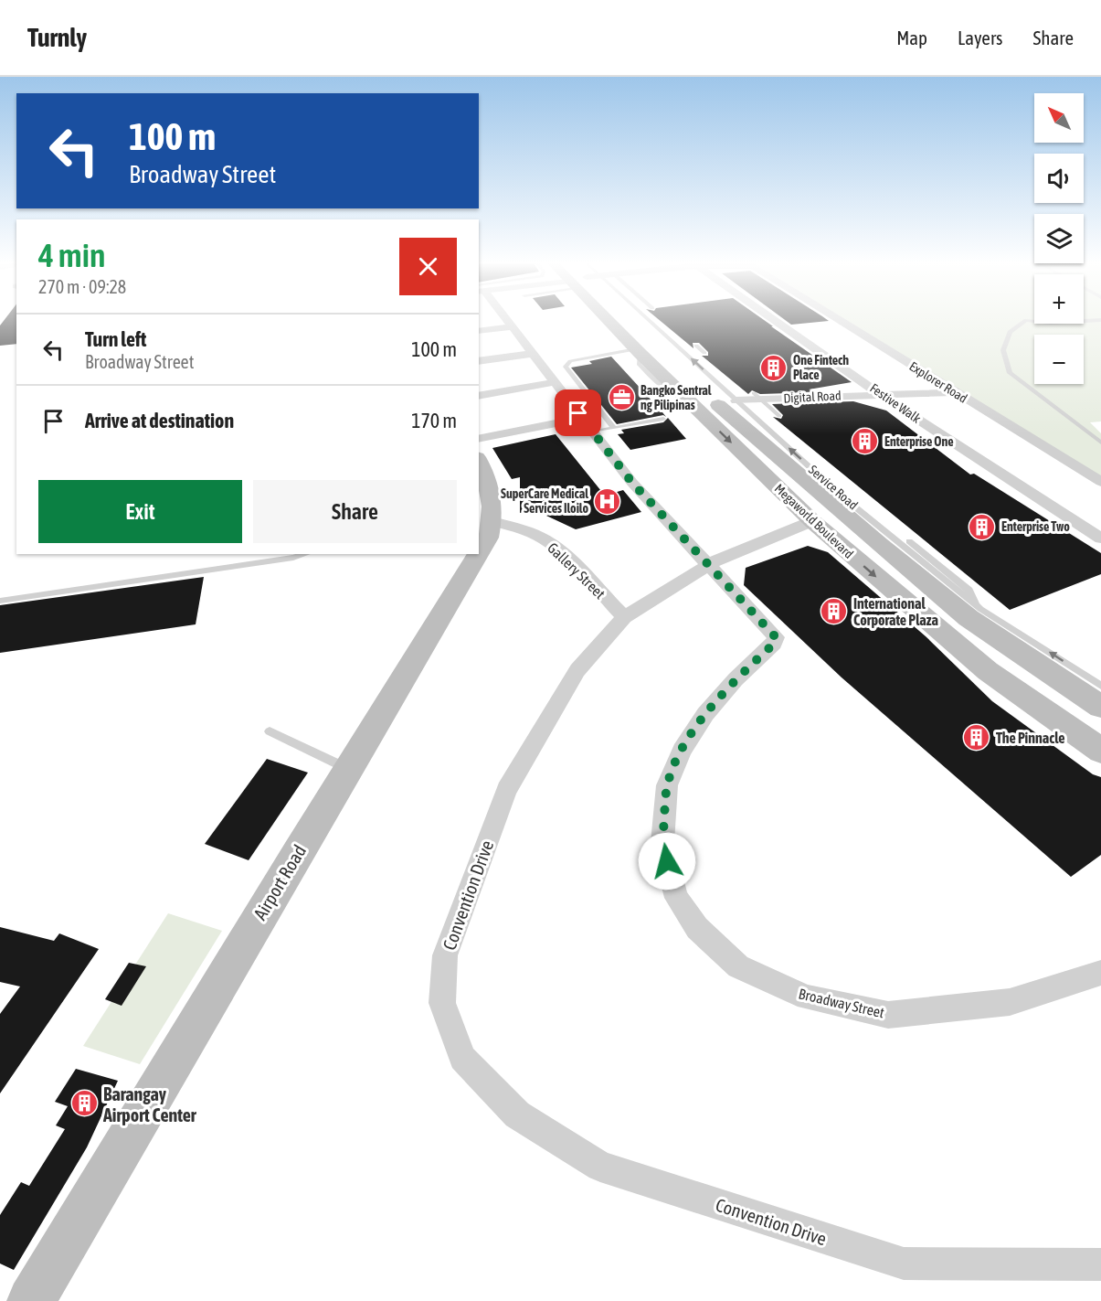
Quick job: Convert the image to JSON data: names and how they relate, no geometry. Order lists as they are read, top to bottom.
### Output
{
  "streets": {
    "main road": ["Megaworld Boulevard", "Airport Road"],
    "street": [
      "Explorer Road",
      "Digital Road",
      "Festive Walk",
      "Gallery Street",
      "Convention Drive",
      "Broadway Street"
    ],
    "lane": ["Service Road"]
  },
  "crossings": [
    ["Explorer Road", "Digital Road"],
    ["Digital Road", "Festive Walk"],
    ["Digital Road", "Service Road"],
    ["Megaworld Boulevard", "Convention Drive"],
    ["Gallery Street", "Airport Road"],
    ["Gallery Street", "Convention Drive"],
    ["Convention Drive", "Broadway Street"]
  ],
  "one_way": ["Service Road"],
  "places": {
    "building": [
      "One Fintech Place",
      "Enterprise One",
      "Enterprise Two",
      "International Corporate Plaza",
      "The Pinnacle",
      "Barangay Airport Center"
    ],
    "office": ["Bangko Sentral ng Pilipinas"],
    "hospital": ["SuperCare Medical Services Iloilo"]
  },
  "north": "top left",
  "page": {
    "header": "Turnly",
    "nav": ["Map", "Layers", "Share"],
    "map_buttons": ["+", "−"],
    "turn": ["100 m", "Broadway Street"],
    "heading": ["4 min", "270 m · 09:28"],
    "list": [
      {
        "name": "Turn left",
        "note": "Broadway Street",
        "value": "100 m"
      },
      {
        "name": "Arrive at destination",
        "value": "170 m"
      }
    ],
    "buttons": ["Exit", "Share"]
  }
}
